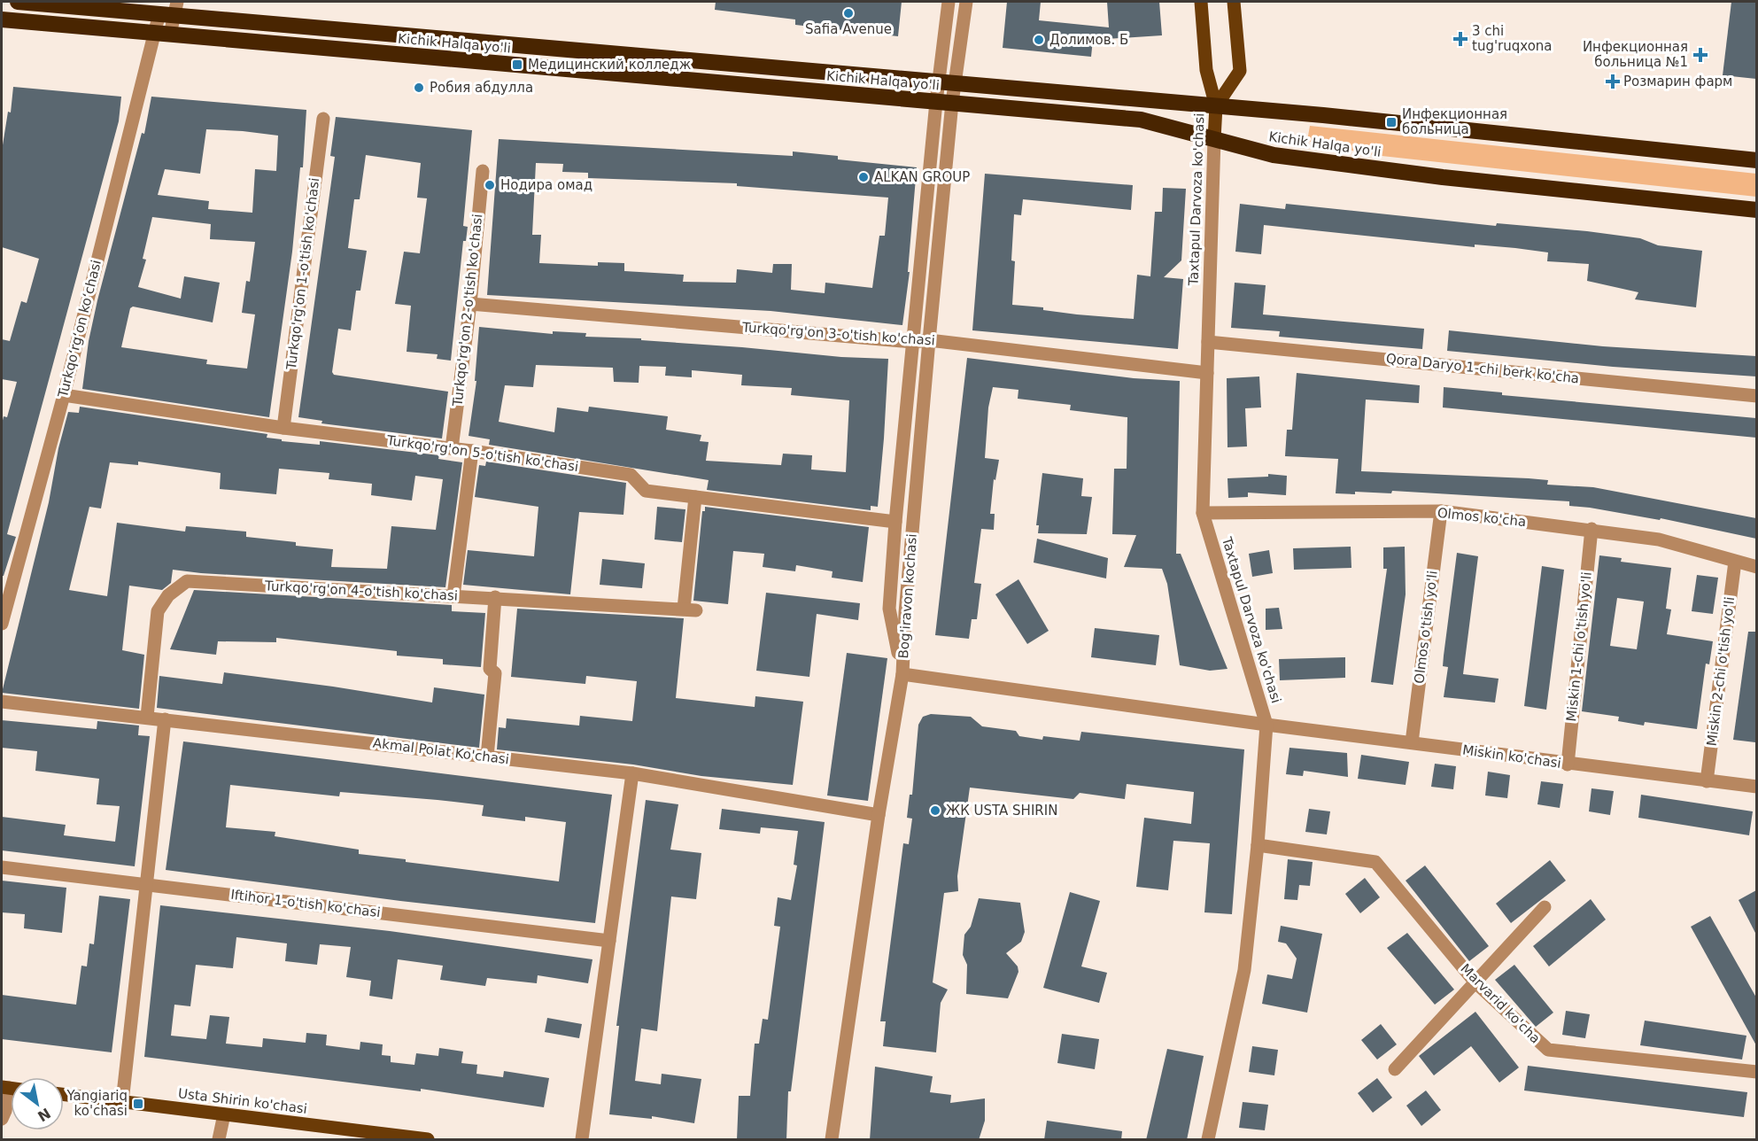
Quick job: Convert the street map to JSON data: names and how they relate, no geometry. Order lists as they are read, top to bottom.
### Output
{
  "streets": {
    "highway": ["Kichik Halqa yo'li"],
    "main road": ["Taxtapul Darvoza ko'chasi", "Usta Shirin ko'chasi"],
    "street": [
      "Turkqo'rg'on 1-o'tish ko'chasi",
      "Turkqo'rg'on 2-o'tish ko'chasi",
      "Turkqoʻrgʻon koʻchasi",
      "Turkqo'rg'on 3-o'tish ko'chasi",
      "Qora Daryo 1-chi berk ko'cha",
      "Turkqo'rg'on 5-o'tish ko'chasi",
      "Olmos ko'cha",
      "Turkqo'rg'on 4-o'tish ko'chasi",
      "Bog'iravon kochasi",
      "Olmos o'tish yo'li",
      "Miskin 1-chi o'tish yo'li",
      "Miskin 2-chi o'tish yo'li",
      "Akmal Polat Ko'chasi",
      "Miskin ko'chasi",
      "Iftihor 1-o'tish ko'chasi",
      "Marvarid ko'cha"
    ]
  },
  "crossings": [
    ["Kichik Halqa yo'li", "Taxtapul Darvoza ko'chasi"],
    ["Kichik Halqa yo'li", "Turkqoʻrgʻon koʻchasi"],
    ["Kichik Halqa yo'li", "Bog'iravon kochasi"],
    ["Taxtapul Darvoza ko'chasi", "Turkqo'rg'on 3-o'tish ko'chasi"],
    ["Taxtapul Darvoza ko'chasi", "Qora Daryo 1-chi berk ko'cha"],
    ["Taxtapul Darvoza ko'chasi", "Olmos ko'cha"],
    ["Taxtapul Darvoza ko'chasi", "Miskin ko'chasi"],
    ["Taxtapul Darvoza ko'chasi", "Marvarid ko'cha"],
    ["Turkqo'rg'on 1-o'tish ko'chasi", "Turkqo'rg'on 5-o'tish ko'chasi"],
    ["Turkqo'rg'on 2-o'tish ko'chasi", "Turkqo'rg'on 3-o'tish ko'chasi"],
    ["Turkqo'rg'on 2-o'tish ko'chasi", "Turkqo'rg'on 5-o'tish ko'chasi"],
    ["Turkqoʻrgʻon koʻchasi", "Turkqo'rg'on 5-o'tish ko'chasi"],
    ["Turkqo'rg'on 3-o'tish ko'chasi", "Bog'iravon kochasi"],
    ["Turkqo'rg'on 5-o'tish ko'chasi", "Turkqo'rg'on 4-o'tish ko'chasi"],
    ["Turkqo'rg'on 5-o'tish ko'chasi", "Bog'iravon kochasi"],
    ["Olmos ko'cha", "Olmos o'tish yo'li"],
    ["Olmos ko'cha", "Miskin 1-chi o'tish yo'li"],
    ["Olmos ko'cha", "Miskin 2-chi o'tish yo'li"],
    ["Turkqo'rg'on 4-o'tish ko'chasi", "Akmal Polat Ko'chasi"],
    ["Bog'iravon kochasi", "Miskin ko'chasi"],
    ["Olmos o'tish yo'li", "Miskin ko'chasi"],
    ["Miskin 1-chi o'tish yo'li", "Miskin ko'chasi"],
    ["Miskin 2-chi o'tish yo'li", "Miskin ko'chasi"]
  ],
  "places": {
    "other": [
      "Safia Avenue",
      "Долимов. Б",
      "Робия абдулла",
      "ALKAN GROUP",
      "Нодира омад",
      "ЖК USTA SHIRIN"
    ],
    "health": ["3 chi tug'ruqxona", "Инфекционная больница №1", "Розмарин фарм"],
    "transit": ["Медицинский колледж", "Инфекционная больница", "Yangiariq ko'chasi"]
  },
  "north": "bottom right"
}
